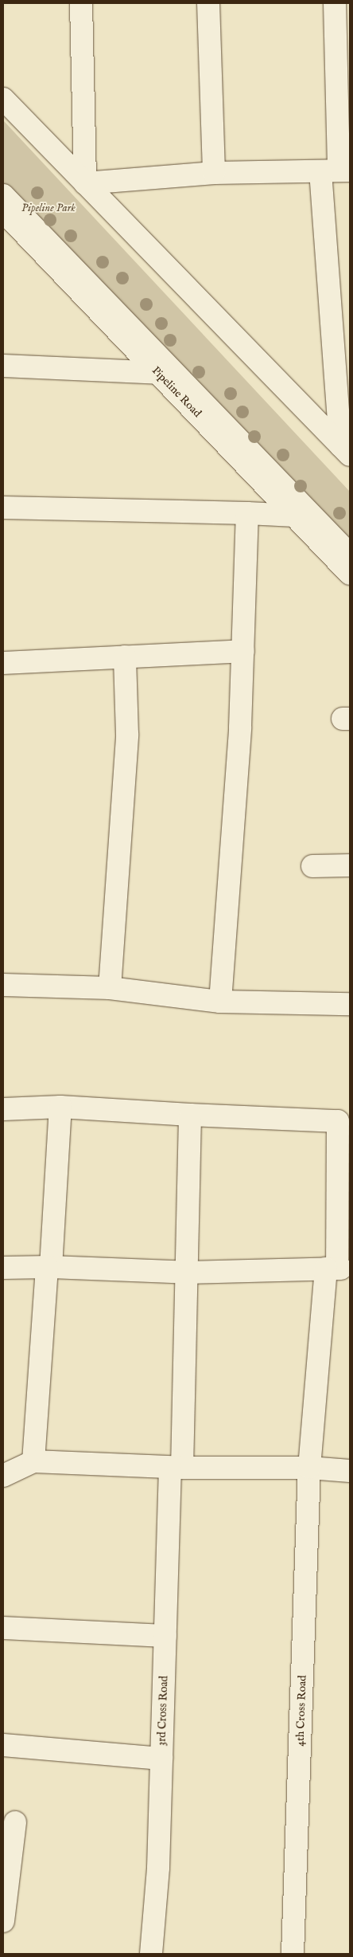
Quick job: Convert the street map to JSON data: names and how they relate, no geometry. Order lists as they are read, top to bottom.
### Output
{
  "streets": {
    "street": ["Pipeline Road", "3rd Cross Road", "4th Cross Road"]
  },
  "crossings": [
    ["3rd Cross Road", "4th Cross Road"]
  ],
  "parks": ["Pipeline Park"]
}
